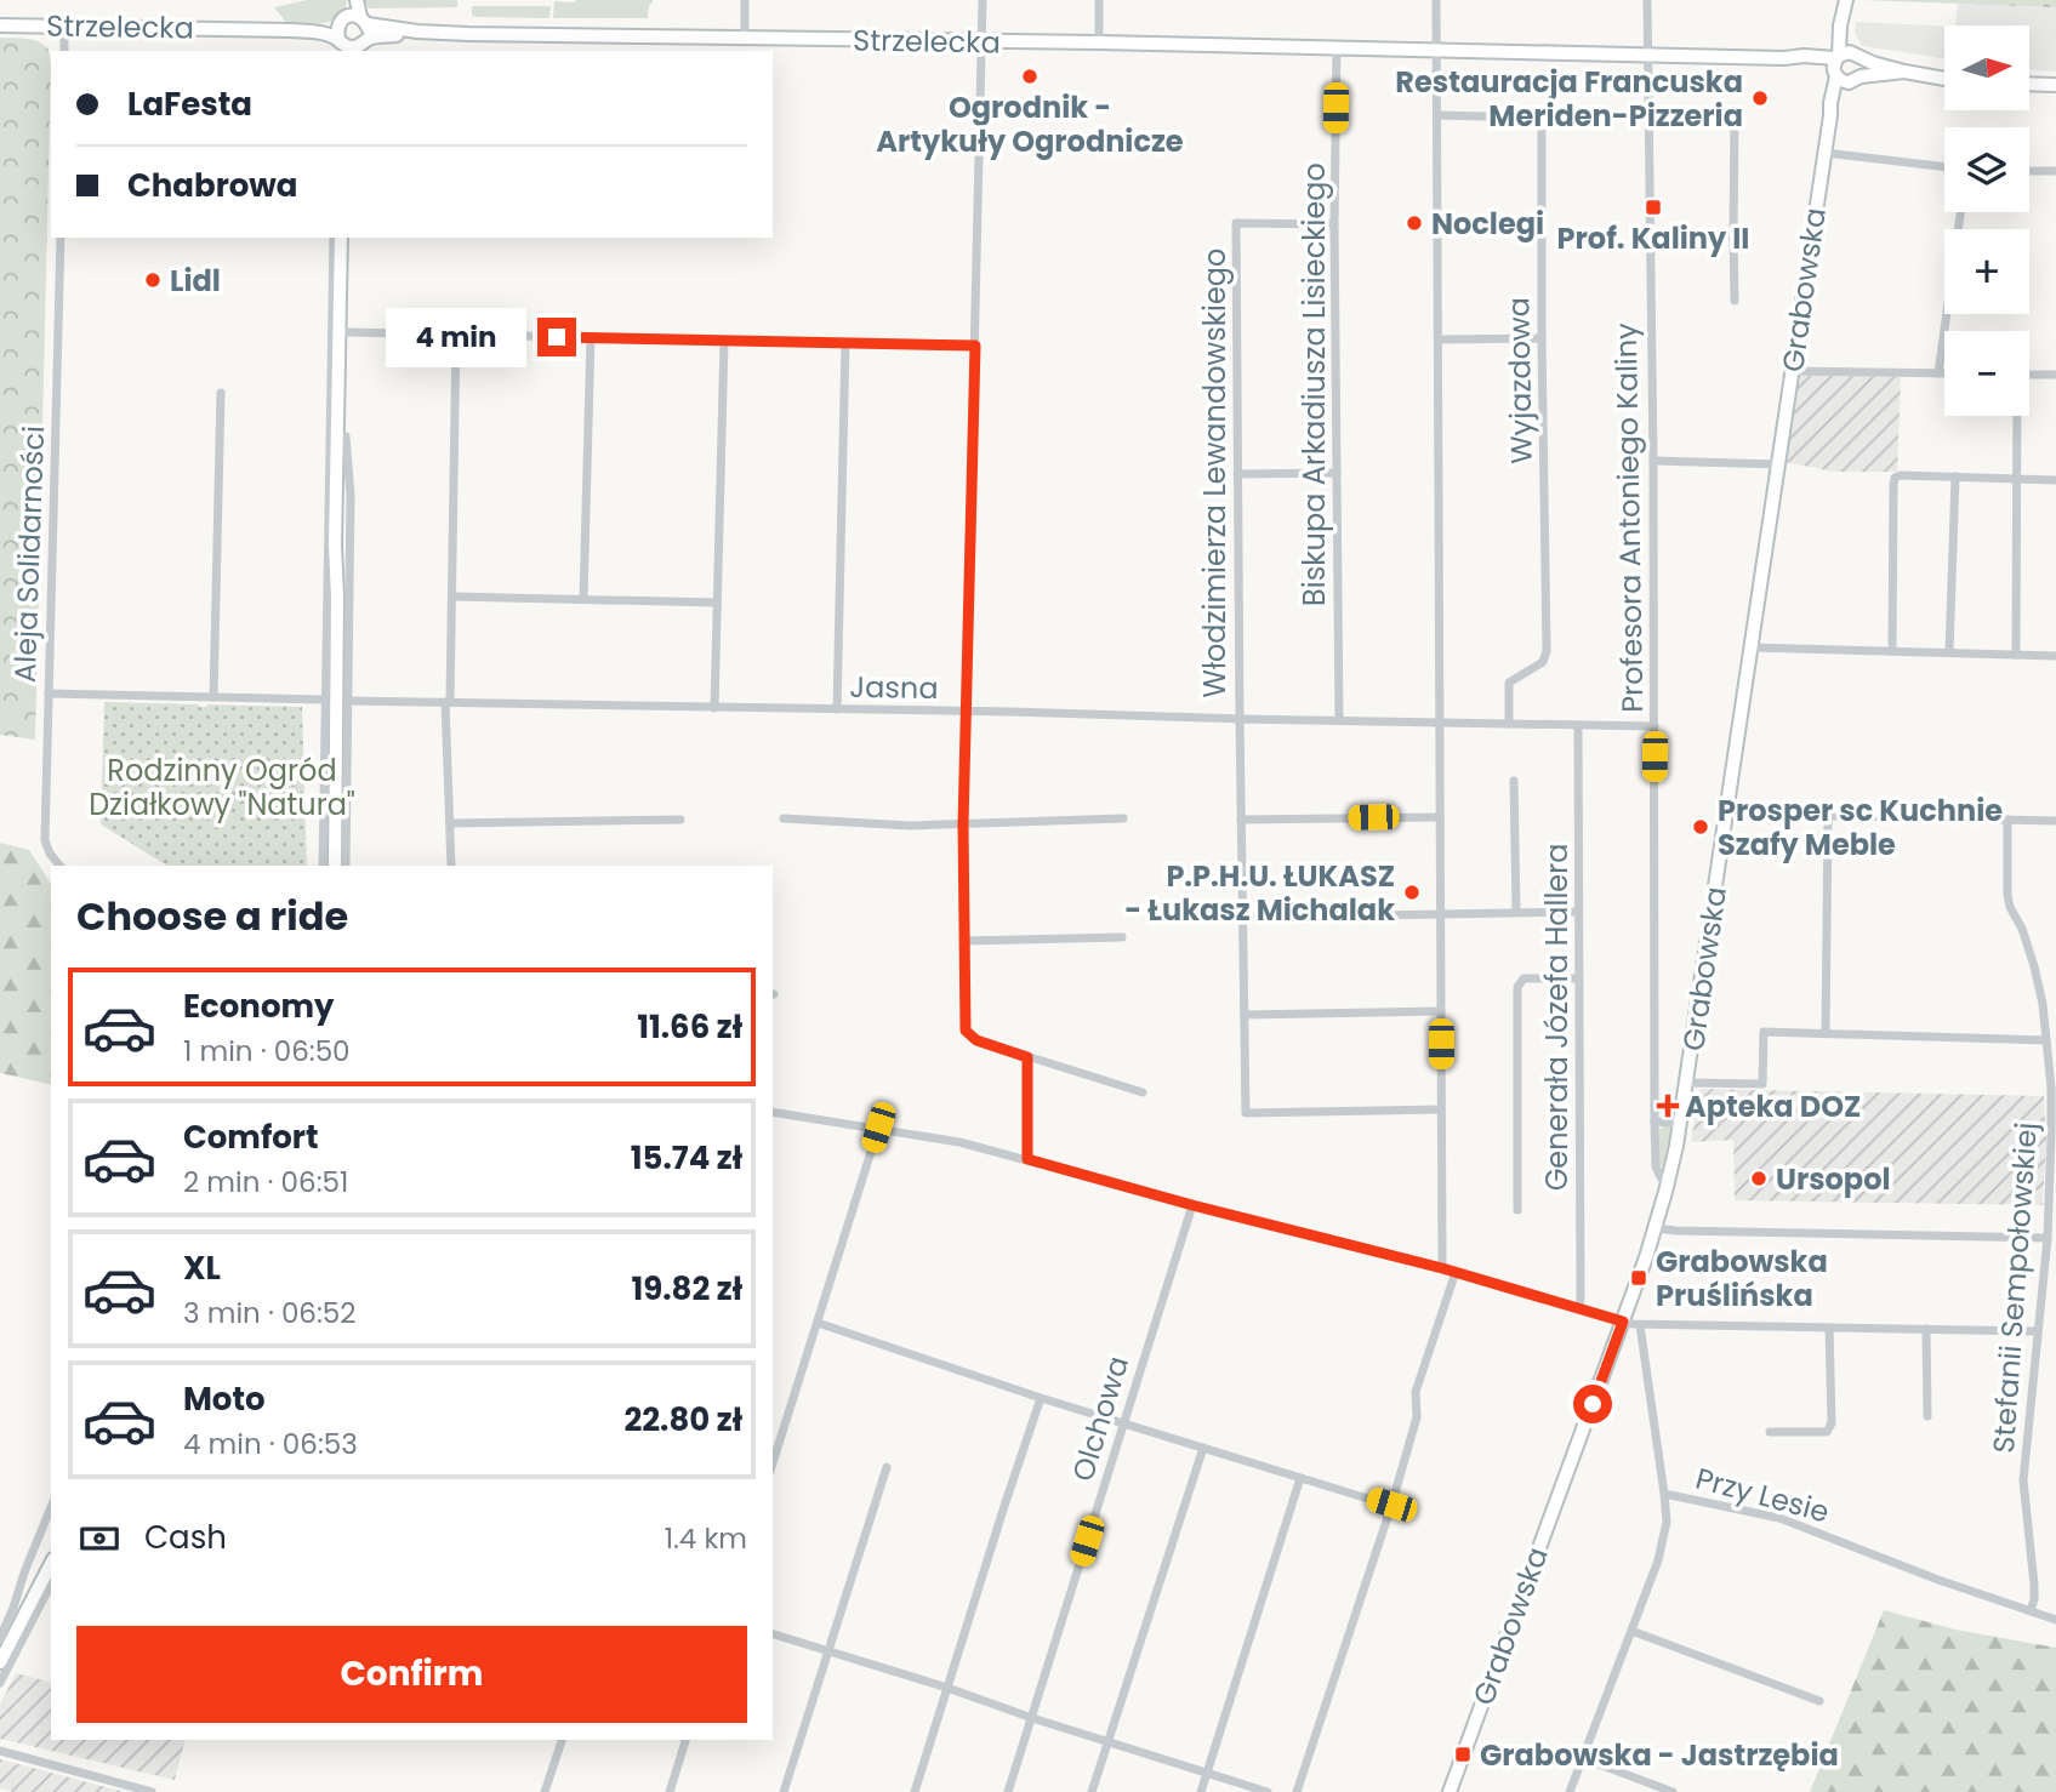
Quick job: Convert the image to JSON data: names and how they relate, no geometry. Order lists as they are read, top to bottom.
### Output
{
  "streets": {
    "street": [
      "Strzelecka",
      "Grabowska",
      "Wyjazdowa",
      "Biskupa Arkadiusza Lisieckiego",
      "Włodzimierza Lewandowskiego",
      "Profesora Antoniego Kaliny",
      "Aleja Solidarności",
      "Jasna",
      "Generała Józefa Hallera",
      "Stefanii Sempołowskiej",
      "Olchowa",
      "Przy Lesie"
    ]
  },
  "crossings": [
    ["Strzelecka", "Grabowska"],
    ["Strzelecka", "Biskupa Arkadiusza Lisieckiego"],
    ["Strzelecka", "Profesora Antoniego Kaliny"],
    ["Grabowska", "Profesora Antoniego Kaliny"],
    ["Wyjazdowa", "Jasna"],
    ["Biskupa Arkadiusza Lisieckiego", "Włodzimierza Lewandowskiego"],
    ["Biskupa Arkadiusza Lisieckiego", "Jasna"],
    ["Włodzimierza Lewandowskiego", "Jasna"],
    ["Profesora Antoniego Kaliny", "Jasna"],
    ["Jasna", "Generała Józefa Hallera"],
    ["Stefanii Sempołowskiej", "Przy Lesie"]
  ],
  "parks": ["Rodzinny Ogród Działkowy \"Natura\""],
  "places": {
    "other": [
      "Ogrodnik - Artykuły Ogrodnicze",
      "Restauracja Francuska Meriden-Pizzeria",
      "Noclegi",
      "Lidl",
      "Prosper sc Kuchnie Szafy Meble",
      "P.P.H.U. ŁUKASZ - Łukasz Michalak",
      "Ursopol"
    ],
    "transit": ["Prof. Kaliny II", "Grabowska Pruślińska", "Grabowska - Jastrzębia"],
    "health": ["Apteka DOZ"]
  },
  "north": "right",
  "page": {
    "map_buttons": ["+", "−"],
    "banner": ["LaFesta", "Chabrowa"],
    "bubble": "4 min",
    "heading": "Choose a ride",
    "list": [
      {
        "name": "Economy",
        "note": "1 min · 06:50",
        "value": "11.66 zł"
      },
      {
        "name": "Comfort",
        "note": "2 min · 06:51",
        "value": "15.74 zł"
      },
      {
        "name": "XL",
        "note": "3 min · 06:52",
        "value": "19.82 zł"
      },
      {
        "name": "Moto",
        "note": "4 min · 06:53",
        "value": "22.80 zł"
      }
    ],
    "pay": ["Cash", "1.4 km"],
    "buttons": "Confirm"
  }
}
